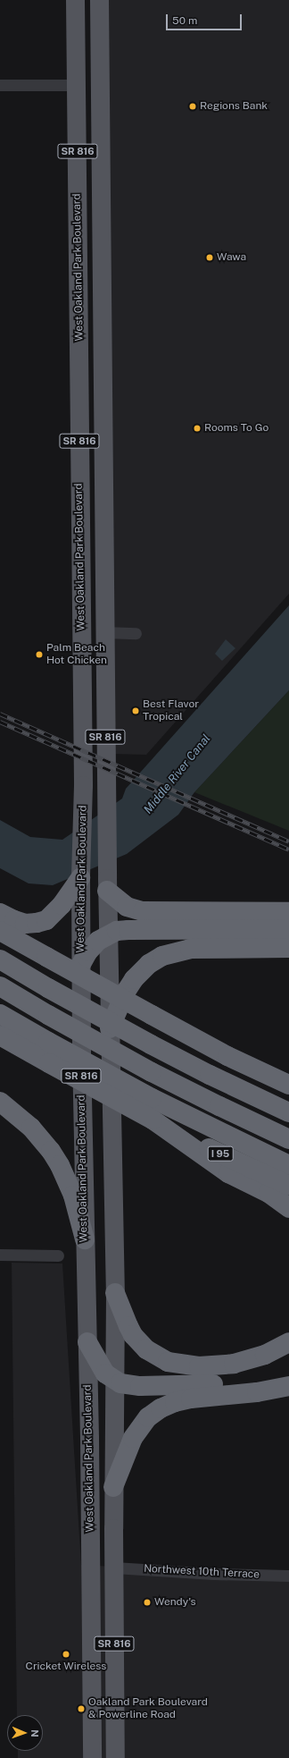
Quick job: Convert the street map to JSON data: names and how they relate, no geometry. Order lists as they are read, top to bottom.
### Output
{
  "streets": {
    "highway": ["I 95"],
    "main road": ["SR 816", "West Oakland Park Boulevard"],
    "street": ["Northwest 10th Terrace"]
  },
  "crossings": [
    ["West Oakland Park Boulevard", "Northwest 10th Terrace"]
  ],
  "water": ["Middle River Canal"],
  "places": [
    "Regions Bank",
    "Wawa",
    "Rooms To Go",
    "Palm Beach Hot Chicken",
    "Best Flavor Tropical",
    "Wendy's",
    "Cricket Wireless",
    "Oakland Park Boulevard & Powerline Road"
  ],
  "scale_bar": "50 m",
  "north": "right"
}
